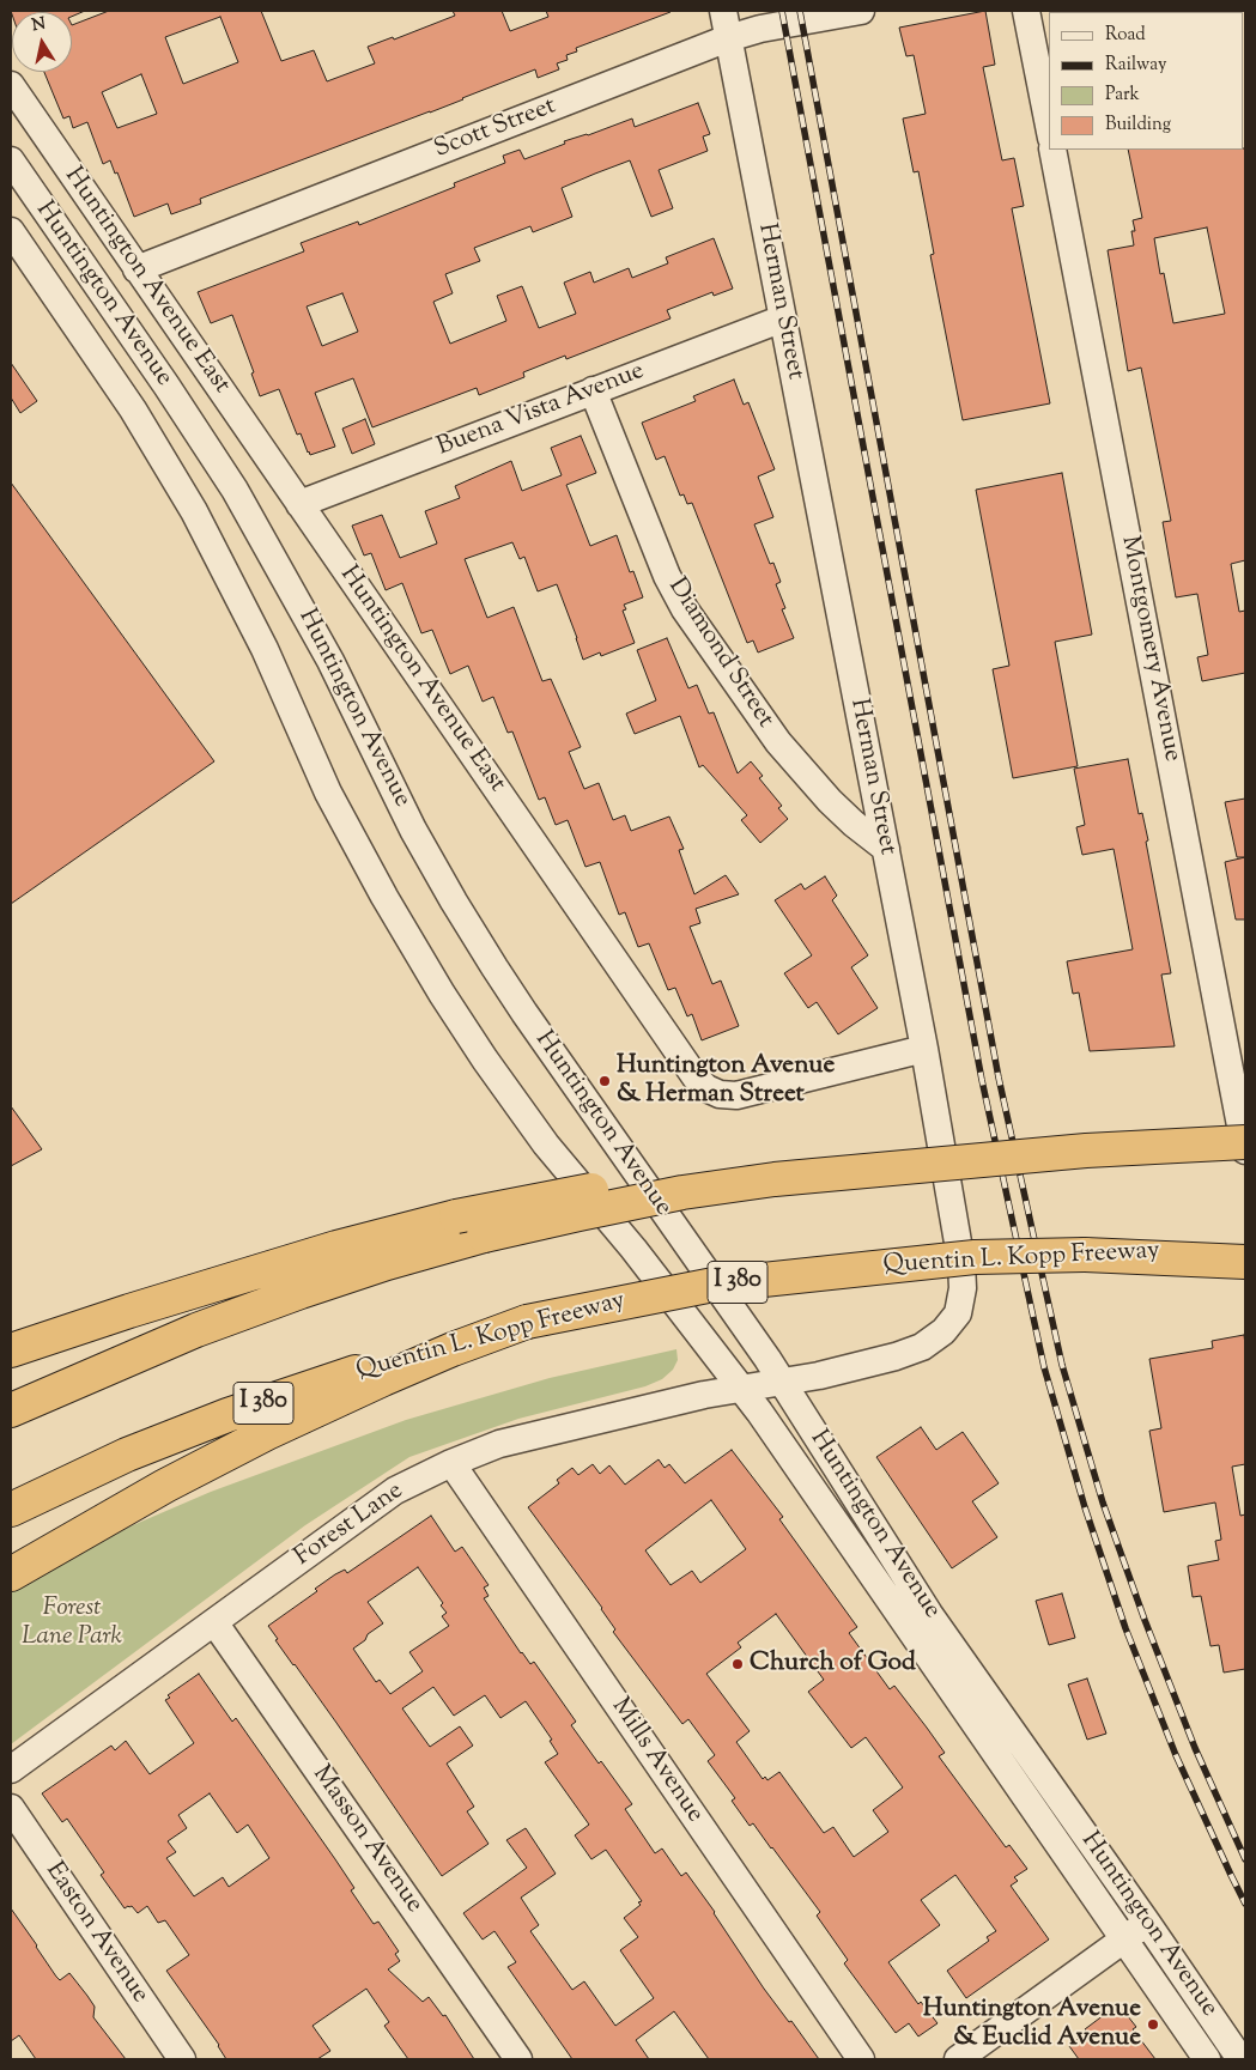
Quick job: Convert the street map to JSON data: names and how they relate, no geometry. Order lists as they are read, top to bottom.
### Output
{
  "streets": {
    "highway": ["Quentin L. Kopp Freeway", "I 380"],
    "street": [
      "Scott Street",
      "Huntington Avenue East",
      "Huntington Avenue",
      "Herman Street",
      "Buena Vista Avenue",
      "Montgomery Avenue",
      "Diamond Street",
      "Forest Lane",
      "Mills Avenue",
      "Masson Avenue",
      "Easton Avenue"
    ]
  },
  "crossings": [
    ["Scott Street", "Huntington Avenue East"],
    ["Scott Street", "Herman Street"],
    ["Huntington Avenue East", "Herman Street"],
    ["Huntington Avenue East", "Buena Vista Avenue"],
    ["Huntington Avenue", "Herman Street"],
    ["Huntington Avenue", "Forest Lane"],
    ["Herman Street", "Buena Vista Avenue"],
    ["Herman Street", "Diamond Street"],
    ["Herman Street", "Forest Lane"],
    ["Buena Vista Avenue", "Diamond Street"],
    ["Forest Lane", "Mills Avenue"],
    ["Forest Lane", "Masson Avenue"]
  ],
  "parks": ["Forest Lane Park"],
  "places": ["Huntington Avenue & Herman Street", "Church of God", "Huntington Avenue & Euclid Avenue"],
  "legend": [
    "Road",
    "Railway",
    "Park",
    "Building"
  ],
  "north": "top"
}
